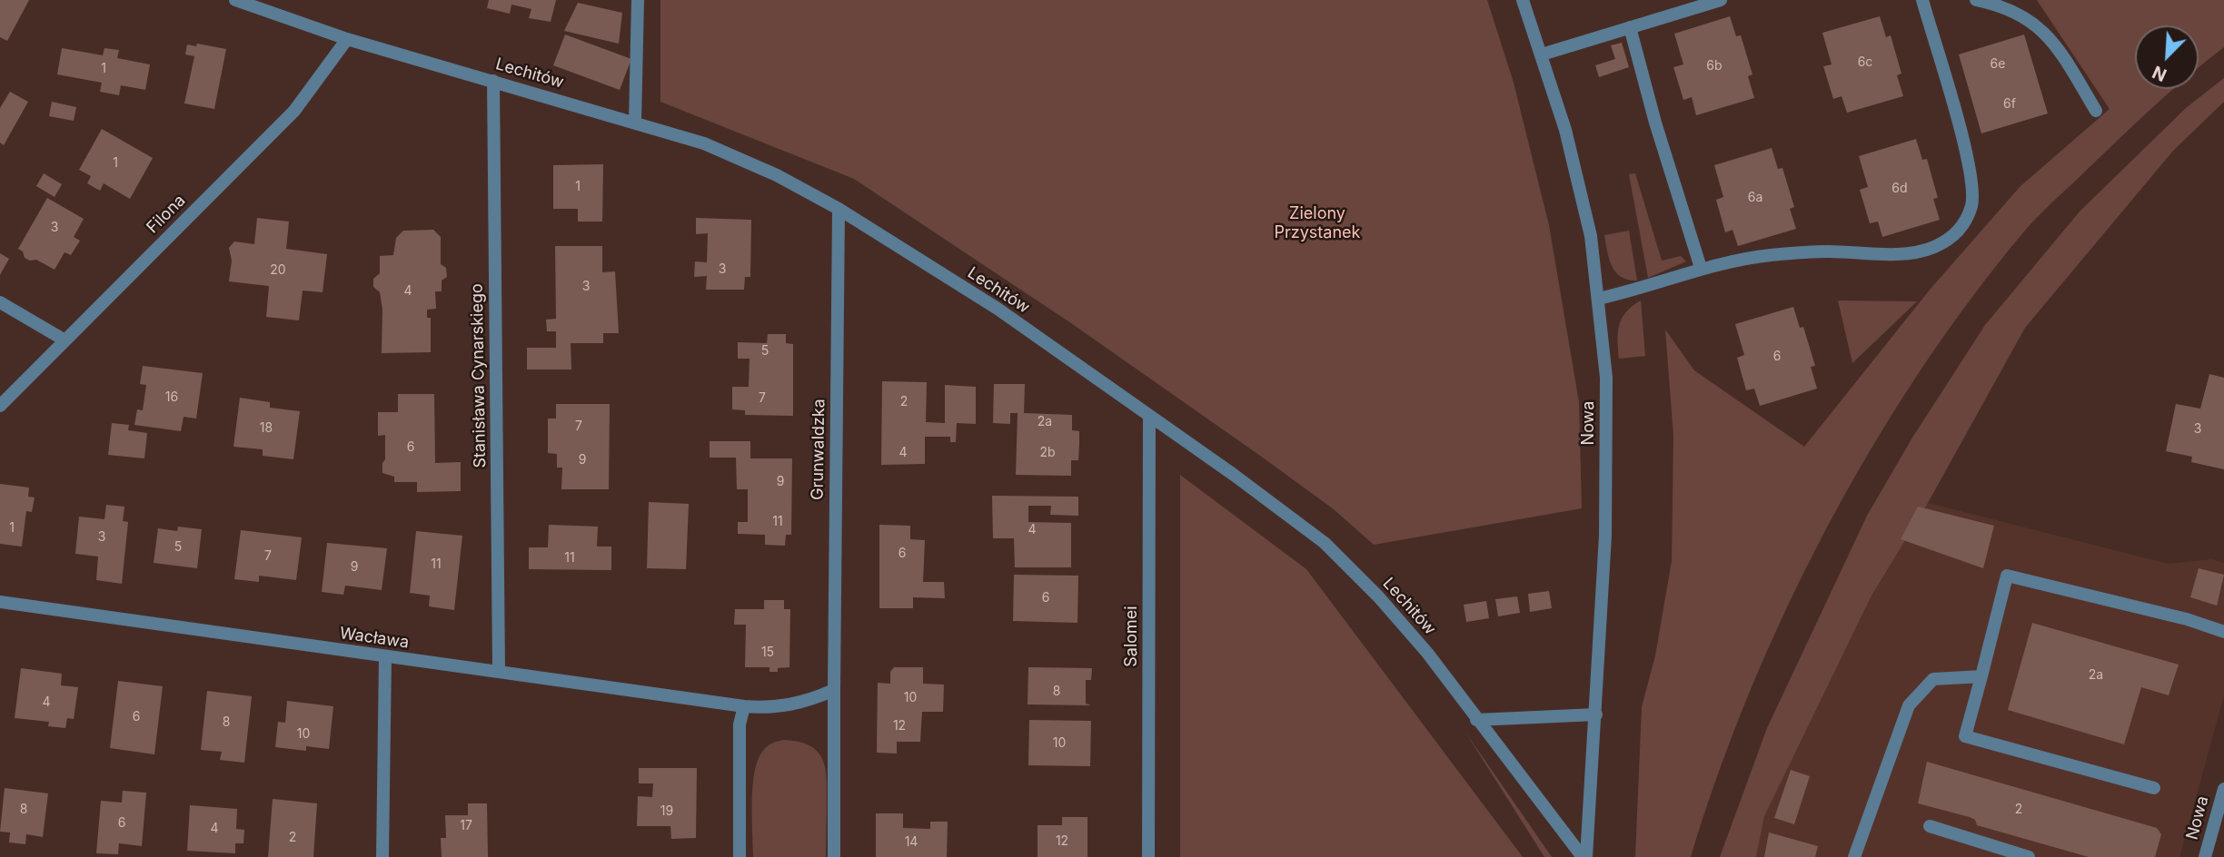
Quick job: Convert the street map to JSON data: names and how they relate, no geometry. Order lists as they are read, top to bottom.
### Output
{
  "streets": {
    "street": [
      "Lechitów",
      "Filona",
      "Stanisława Cynarskiego",
      "Nowa",
      "Grunwaldzka",
      "Salomei",
      "Wacława"
    ]
  },
  "crossings": [
    ["Lechitów", "Filona"],
    ["Lechitów", "Stanisława Cynarskiego"],
    ["Lechitów", "Nowa"],
    ["Lechitów", "Grunwaldzka"],
    ["Lechitów", "Salomei"],
    ["Stanisława Cynarskiego", "Wacława"]
  ],
  "parks": ["Zielony Przystanek"],
  "house_numbers": [
    "6c",
    "6e",
    "6b",
    "1",
    "6f",
    "1",
    "1",
    "6d",
    "6a",
    "3",
    "3",
    "20",
    "3",
    "4",
    "5",
    "6",
    "16",
    "7",
    "2",
    "2a",
    "7",
    "18",
    "3",
    "6",
    "4",
    "2b",
    "9",
    "9",
    "11",
    "1",
    "4",
    "3",
    "5",
    "6",
    "7",
    "11",
    "11",
    "9",
    "6",
    "15",
    "2a",
    "8",
    "10",
    "4",
    "6",
    "8",
    "12",
    "10",
    "10",
    "8",
    "2",
    "19",
    "6",
    "17",
    "4",
    "2",
    "12",
    "14"
  ],
  "north": "bottom left"
}
